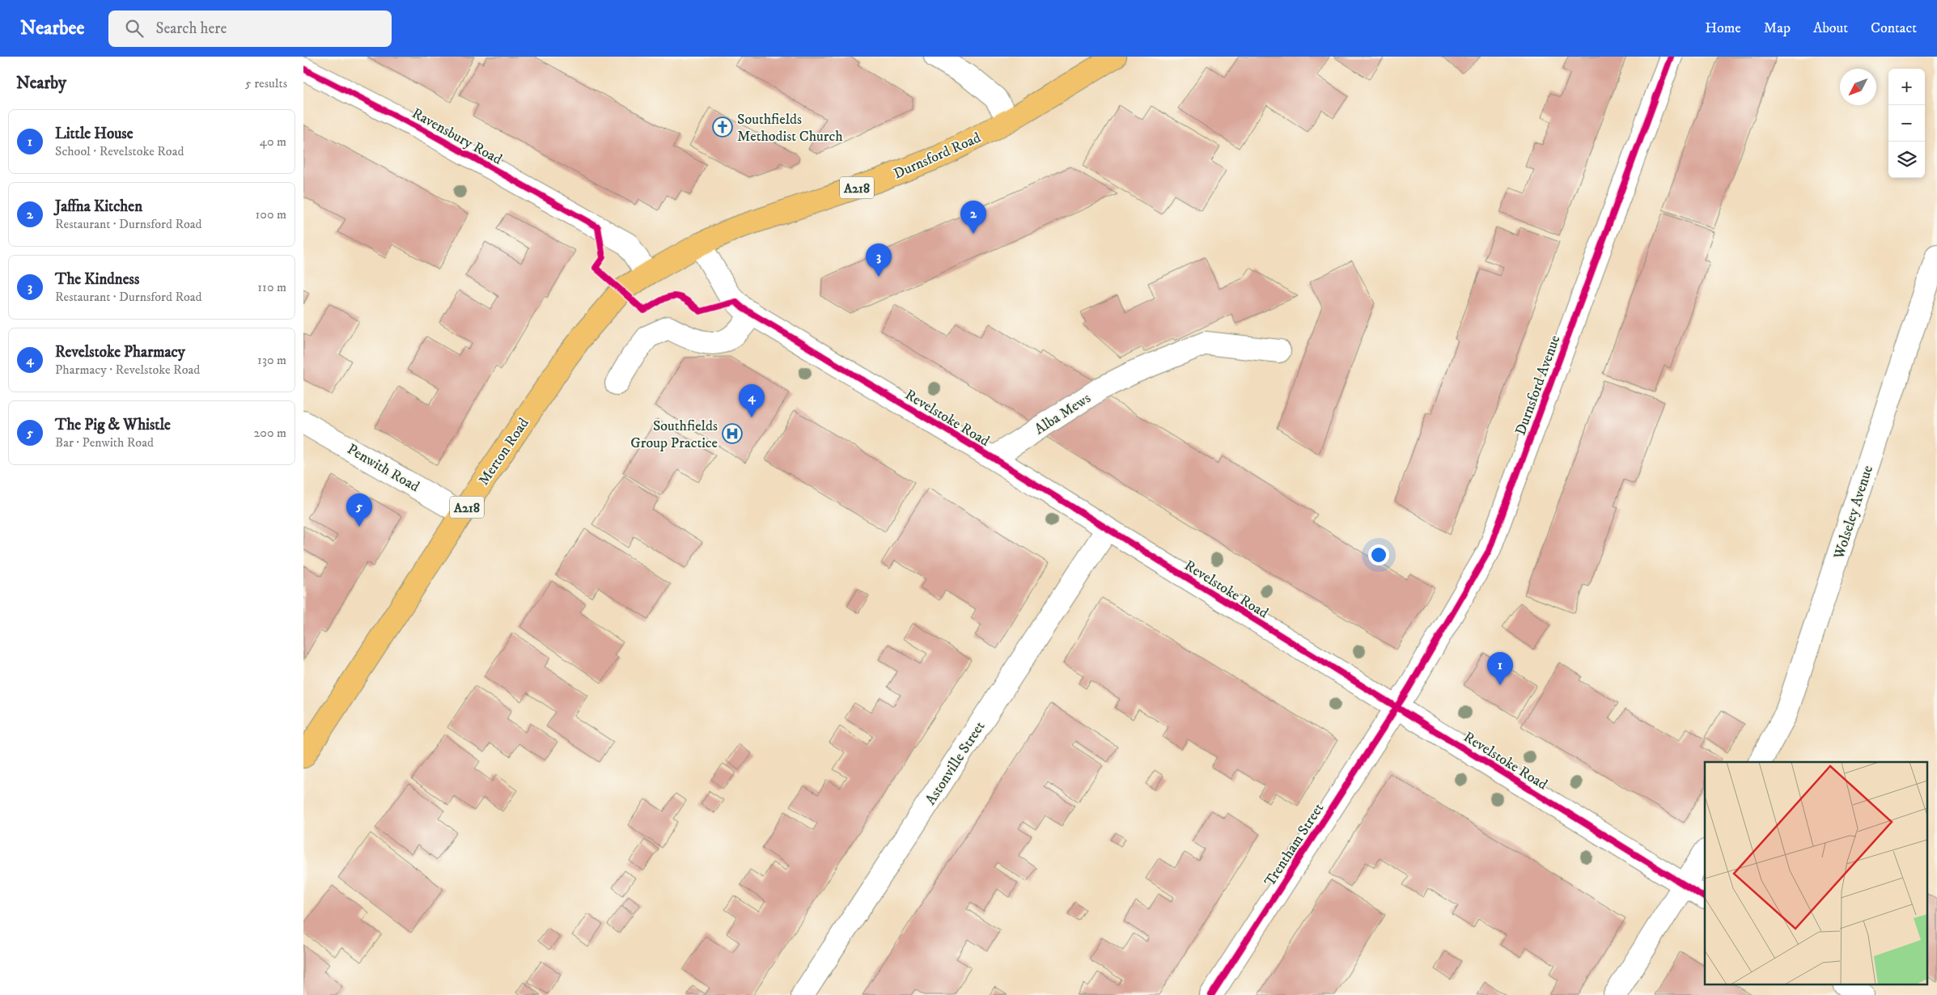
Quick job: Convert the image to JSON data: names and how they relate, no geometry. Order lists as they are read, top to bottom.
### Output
{
  "streets": {
    "main road": ["Durnsford Road", "A218", "Merton Road"],
    "street": [
      "Ravensbury Road",
      "Durnsford Avenue",
      "Alba Mews",
      "Revelstoke Road",
      "Penwith Road",
      "Wolseley Avenue",
      "Astonville Street",
      "Trentham Street"
    ]
  },
  "crossings": [
    ["Ravensbury Road", "Merton Road"],
    ["Durnsford Road", "Revelstoke Road"],
    ["Durnsford Road", "Merton Road"],
    ["Durnsford Avenue", "Revelstoke Road"],
    ["Durnsford Avenue", "Trentham Street"],
    ["Alba Mews", "Revelstoke Road"],
    ["Revelstoke Road", "Merton Road"],
    ["Revelstoke Road", "Astonville Street"],
    ["Revelstoke Road", "Trentham Street"],
    ["Merton Road", "Penwith Road"]
  ],
  "places": {
    "church": ["Southfields Methodist Church"],
    "hospital": ["Southfields Group Practice"]
  },
  "north": "bottom left",
  "page": {
    "header": "Nearbee",
    "search": "Search here",
    "nav": [
      "Home",
      "Map",
      "About",
      "Contact"
    ],
    "heading": ["Nearby", "5 results"],
    "map_buttons": ["+", "−"],
    "list": [
      {
        "mark": "1",
        "name": "Little House",
        "note": "School · Revelstoke Road",
        "value": "40 m"
      },
      {
        "mark": "2",
        "name": "Jaffna Kitchen",
        "note": "Restaurant · Durnsford Road",
        "value": "100 m"
      },
      {
        "mark": "3",
        "name": "The Kindness",
        "note": "Restaurant · Durnsford Road",
        "value": "110 m"
      },
      {
        "mark": "4",
        "name": "Revelstoke Pharmacy",
        "note": "Pharmacy · Revelstoke Road",
        "value": "130 m"
      },
      {
        "mark": "5",
        "name": "The Pig & Whistle",
        "note": "Bar · Penwith Road",
        "value": "200 m"
      }
    ],
    "pins": [
      "2",
      "3",
      "4",
      "5",
      "1"
    ]
  }
}
